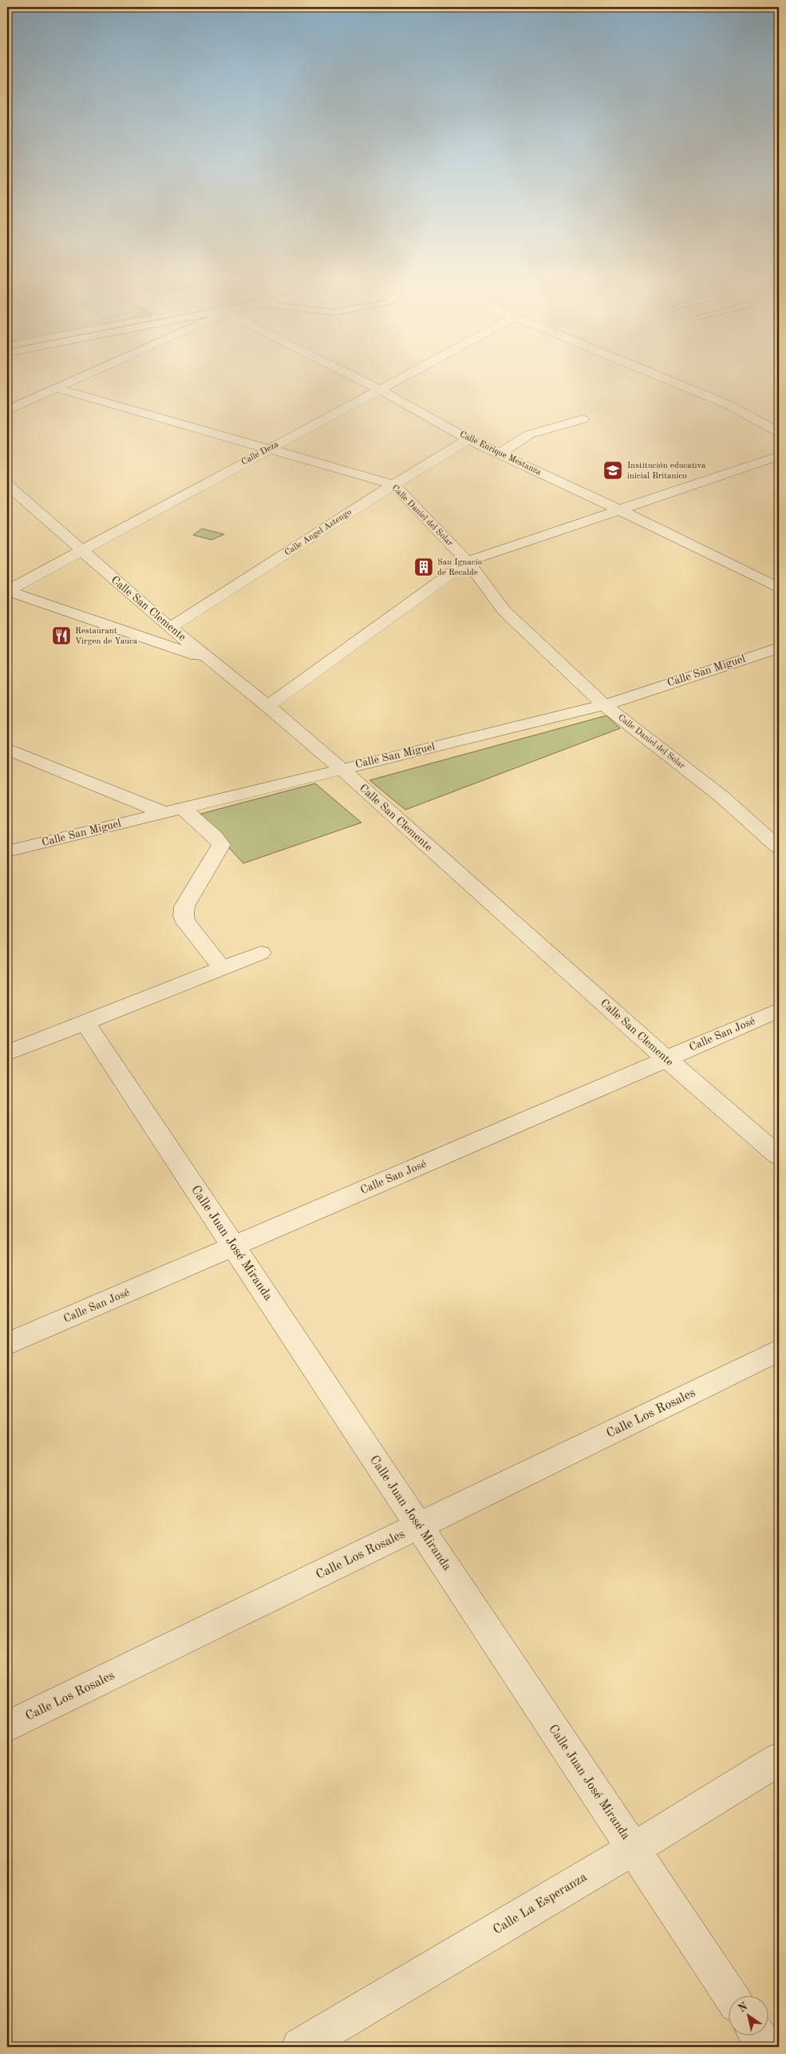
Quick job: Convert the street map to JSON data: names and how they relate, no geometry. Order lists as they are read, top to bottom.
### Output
{
  "streets": {
    "street": [
      "Calle Deza",
      "Calle Enrique Mestanza",
      "Calle Daniel del Solar",
      "Calle Angel Astengo",
      "Calle San Clemente",
      "Calle San Miguel",
      "Calle San José",
      "Calle Juan José Miranda",
      "Calle Los Rosales",
      "Calle La Esperanza"
    ]
  },
  "crossings": [
    ["Calle Deza", "Calle Enrique Mestanza"],
    ["Calle Deza", "Calle Daniel del Solar"],
    ["Calle Deza", "Calle San Clemente"],
    ["Calle Enrique Mestanza", "Calle Angel Astengo"],
    ["Calle Daniel del Solar", "Calle Angel Astengo"],
    ["Calle Daniel del Solar", "Calle San Miguel"],
    ["Calle Angel Astengo", "Calle San Clemente"],
    ["Calle San Clemente", "Calle San Miguel"],
    ["Calle San Clemente", "Calle San José"],
    ["Calle San José", "Calle Juan José Miranda"],
    ["Calle Juan José Miranda", "Calle Los Rosales"],
    ["Calle Juan José Miranda", "Calle La Esperanza"]
  ],
  "places": {
    "school or university": ["Institución educativa inicial Britanico"],
    "building": ["San Ignacio de Recalde"],
    "restaurant": ["Restaurant Virgen de Yauca"]
  },
  "north": "top left"
}
